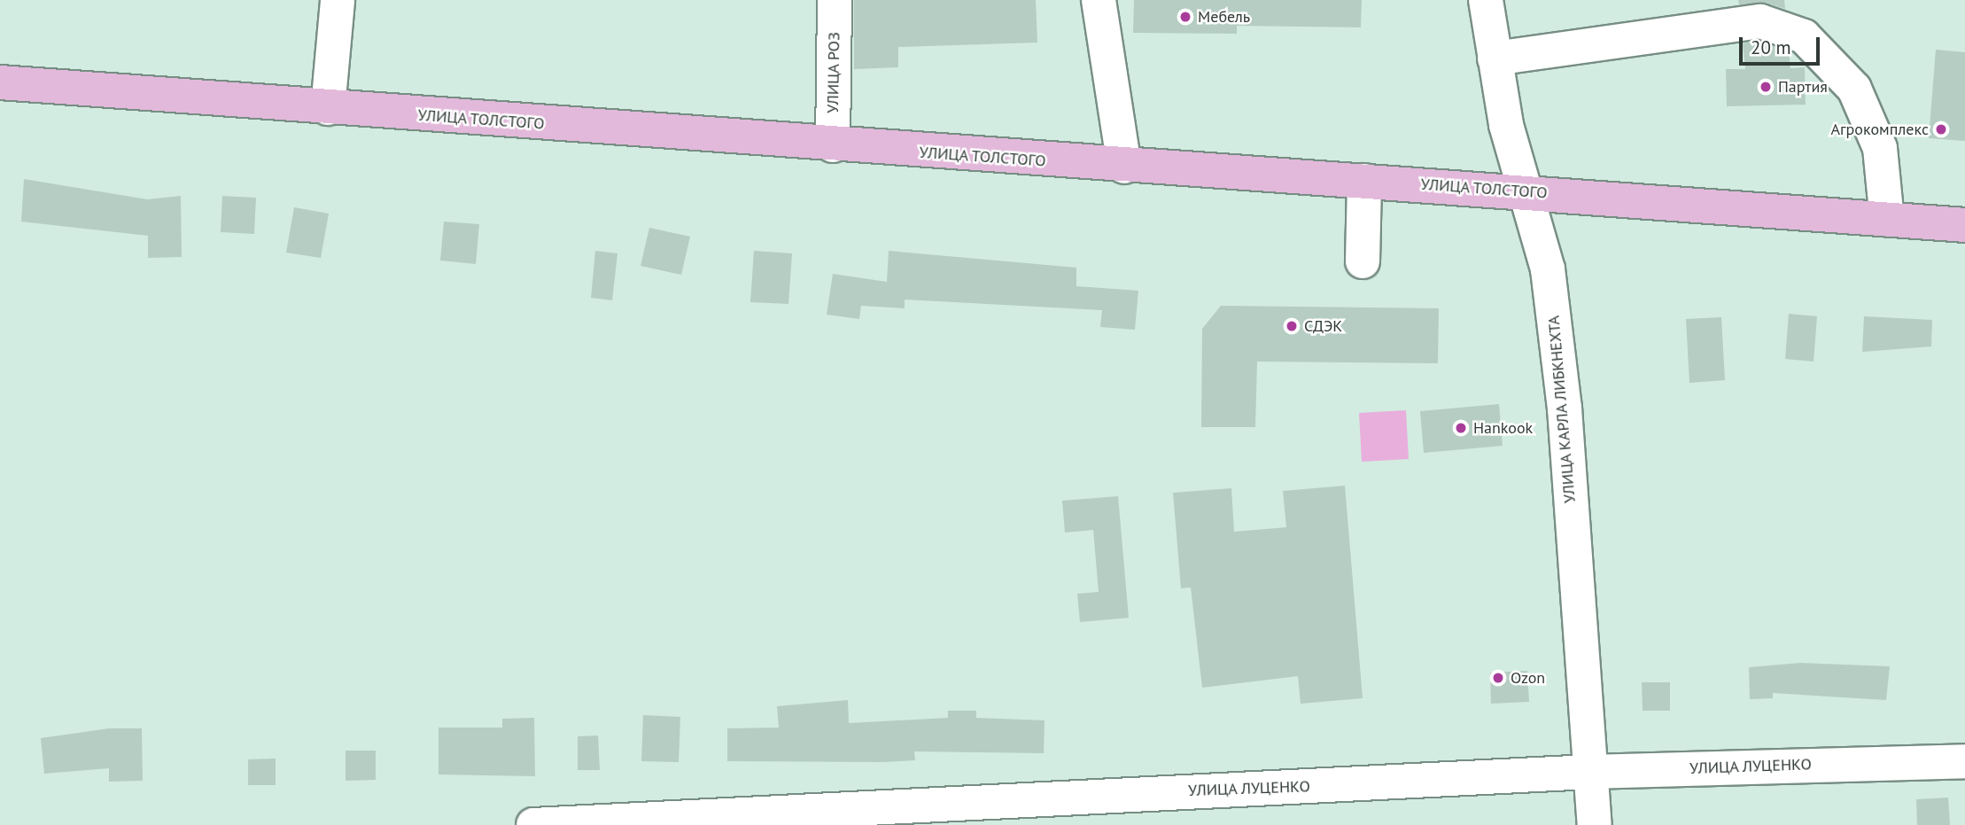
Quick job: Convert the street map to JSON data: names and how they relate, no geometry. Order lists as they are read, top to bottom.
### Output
{
  "streets": {
    "main road": ["УЛИЦА ТОЛСТОГО"],
    "street": ["УЛИЦА РОЗ", "УЛИЦА КАРЛА ЛИБКНЕХТА", "УЛИЦА ЛУЦЕНКО"]
  },
  "crossings": [
    ["УЛИЦА РОЗ", "УЛИЦА ТОЛСТОГО"],
    ["УЛИЦА ТОЛСТОГО", "УЛИЦА КАРЛА ЛИБКНЕХТА"],
    ["УЛИЦА КАРЛА ЛИБКНЕХТА", "УЛИЦА ЛУЦЕНКО"]
  ],
  "places": [
    "Мебель",
    "Партия",
    "Агрокомплекс",
    "СДЭК",
    "Hankook",
    "Ozon"
  ],
  "scale_bar": "20 m"
}
